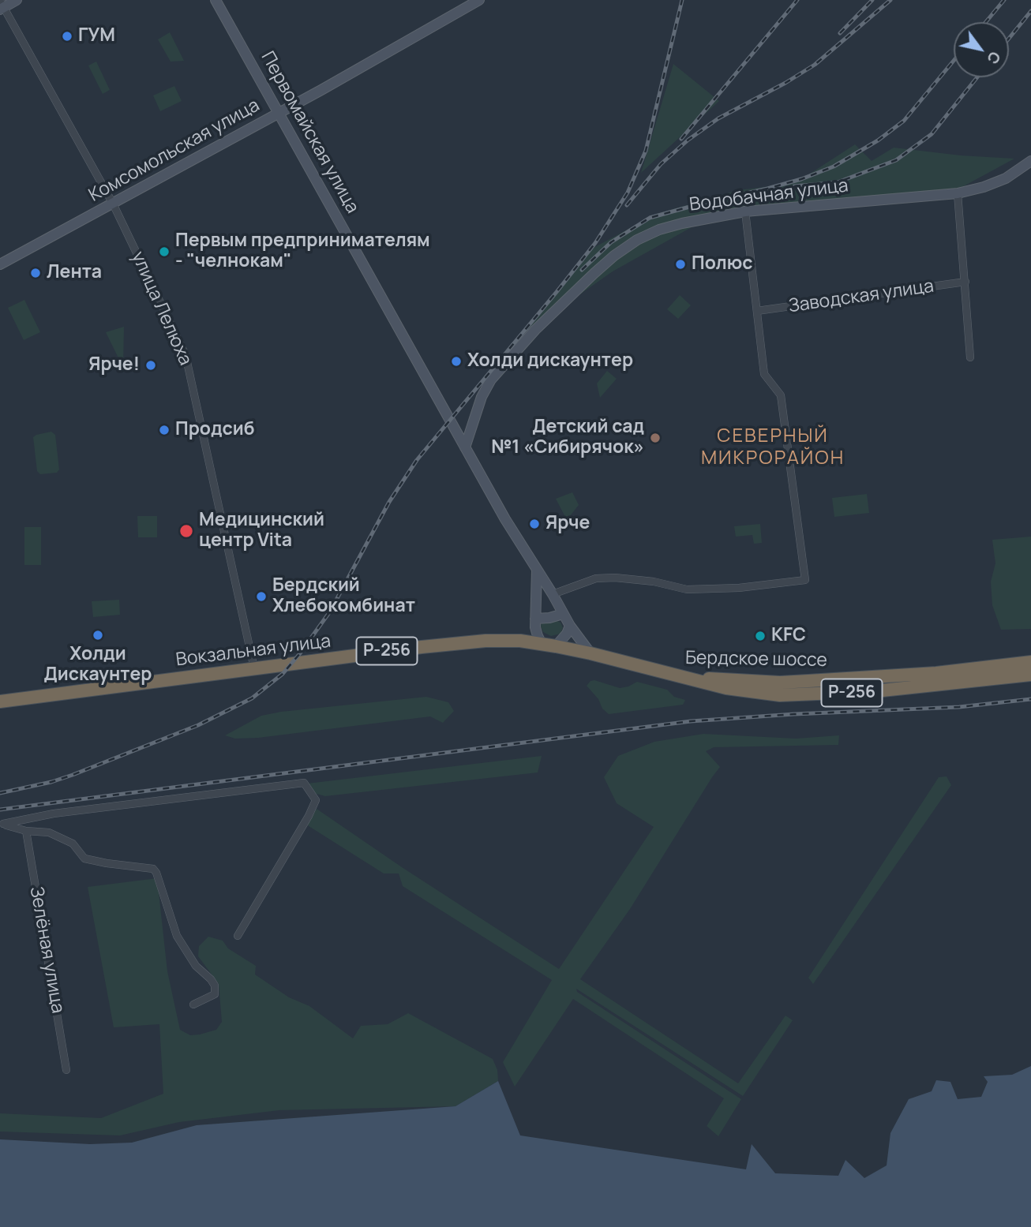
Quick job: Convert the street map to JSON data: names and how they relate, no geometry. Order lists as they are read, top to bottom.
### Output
{
  "streets": {
    "highway": ["Вокзальная улица", "Р-256", "Бердское шоссе"],
    "street": [
      "Первомайская улица",
      "Комсомольская улица",
      "Водобачная улица",
      "Заводская улица",
      "улица Лелюха",
      "Зелёная улица"
    ]
  },
  "crossings": [
    ["Первомайская улица", "Комсомольская улица"],
    ["Первомайская улица", "Водобачная улица"],
    ["Первомайская улица", "Вокзальная улица"],
    ["Комсомольская улица", "улица Лелюха"],
    ["улица Лелюха", "Вокзальная улица"],
    ["Вокзальная улица", "Бердское шоссе"]
  ],
  "districts": ["СЕВЕРНЫЙ МИКРОРАЙОН"],
  "places": [
    "ГУМ",
    "Первым предпринимателям - \"челнокам\"",
    "Полюс",
    "Лента",
    "Холди дискаунтер",
    "Ярче!",
    "Продсиб",
    "Детский сад №1 «Сибирячок»",
    "Ярче",
    "Медицинский центр Vita",
    "Бердский Хлебокомбинат",
    "Холди Дискаунтер",
    "KFC"
  ],
  "north": "bottom right"
}
